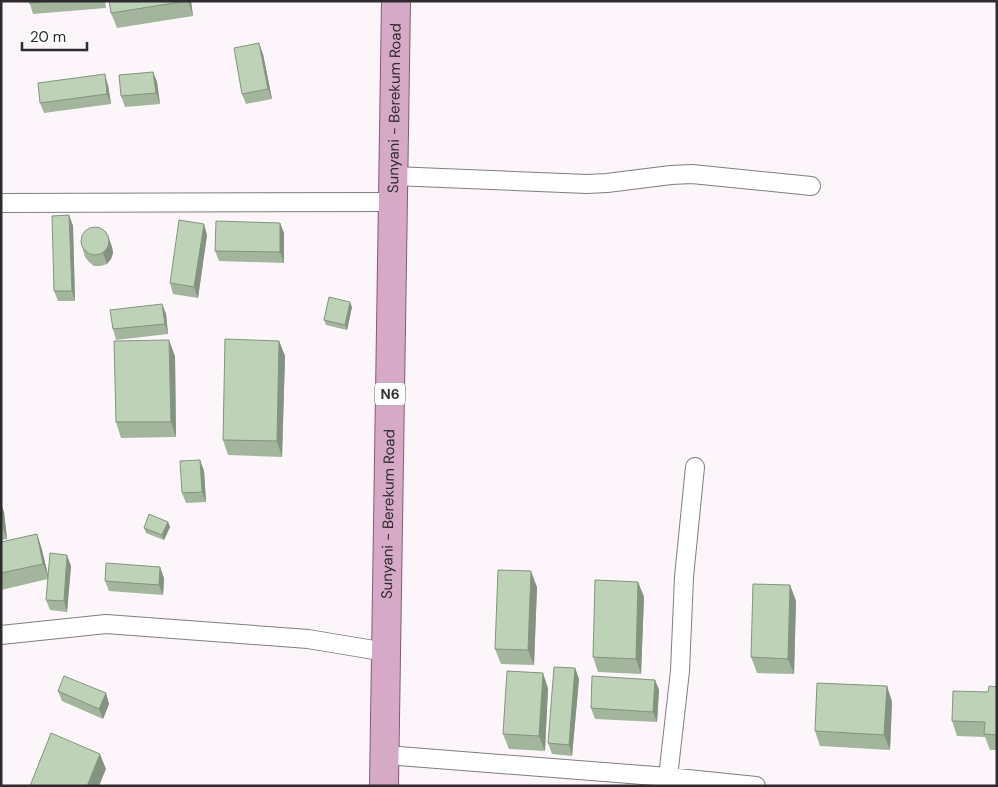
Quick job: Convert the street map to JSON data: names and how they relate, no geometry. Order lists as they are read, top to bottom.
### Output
{
  "streets": {
    "main road": ["Sunyani - Berekum Road", "N6"]
  },
  "scale_bar": "20 m"
}
